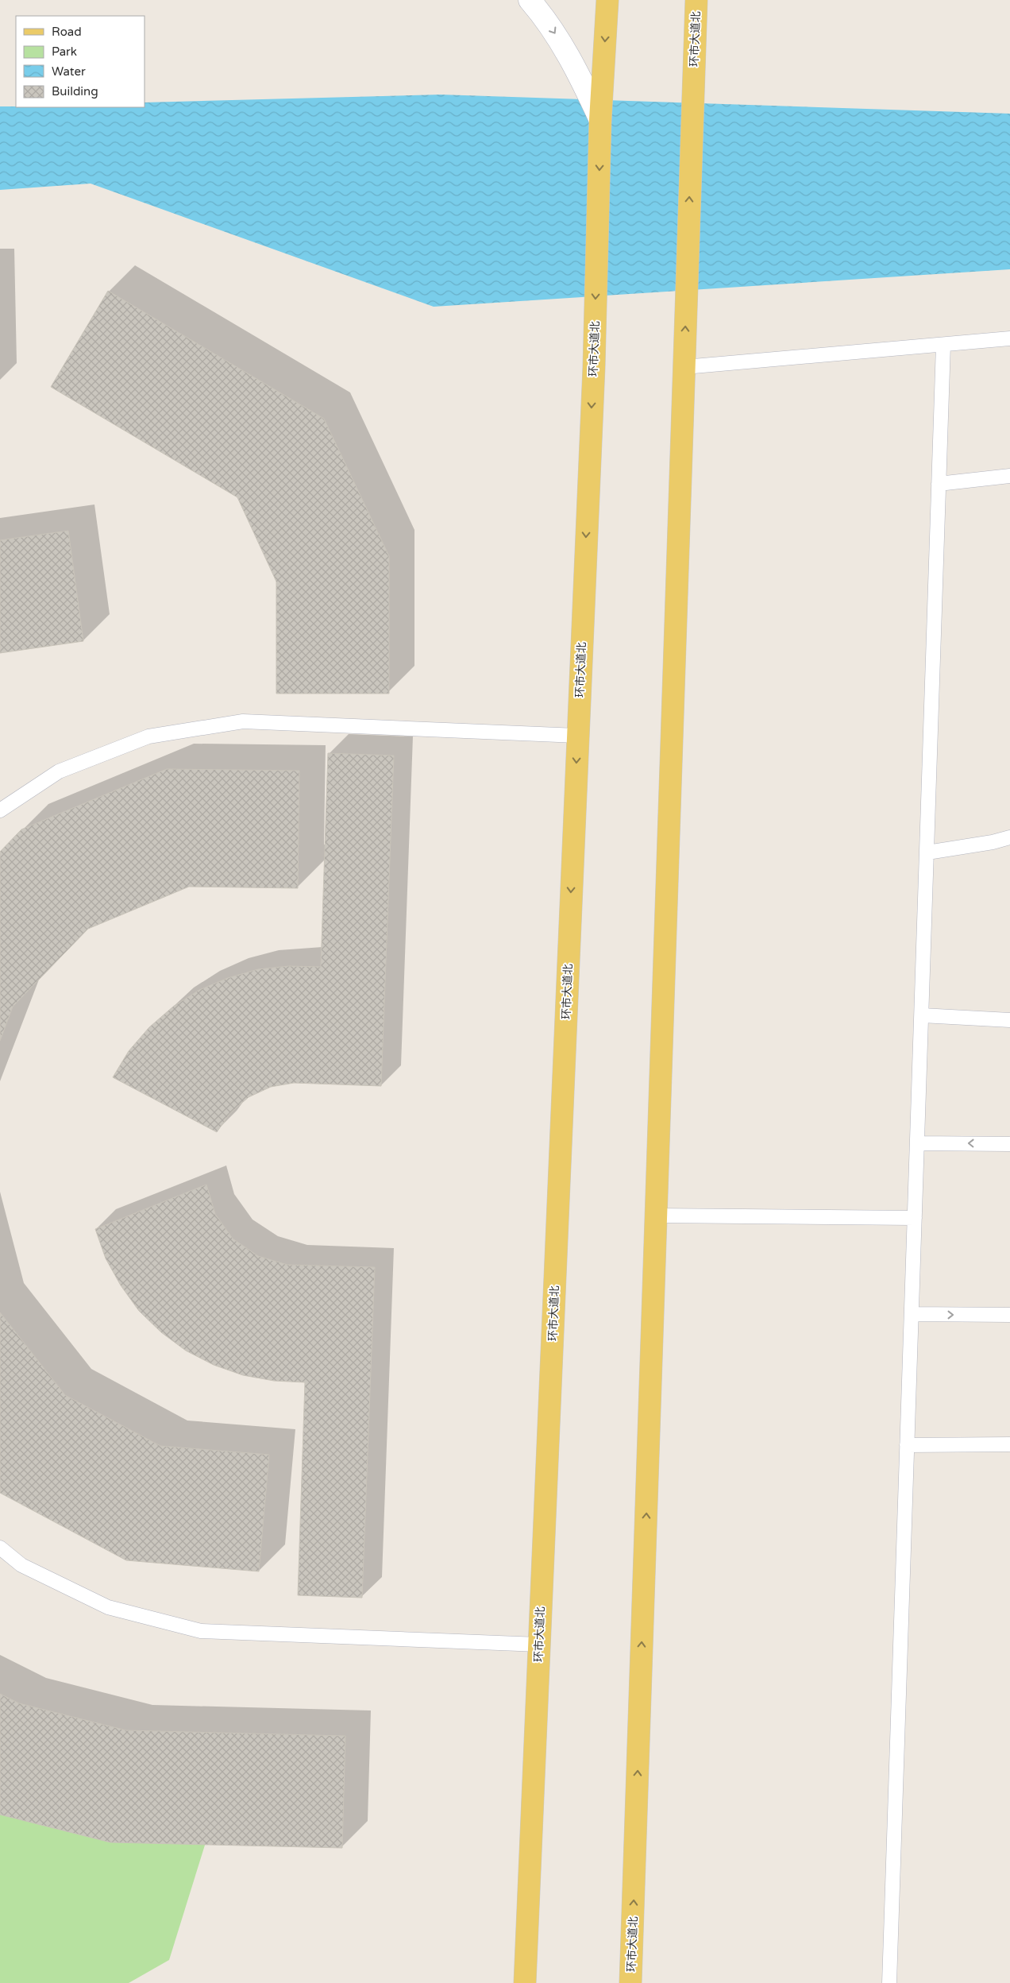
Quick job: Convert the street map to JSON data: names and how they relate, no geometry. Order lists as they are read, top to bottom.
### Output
{
  "streets": {
    "main road": ["环市大道北"]
  },
  "legend": [
    "Road",
    "Park",
    "Water",
    "Building"
  ]
}
